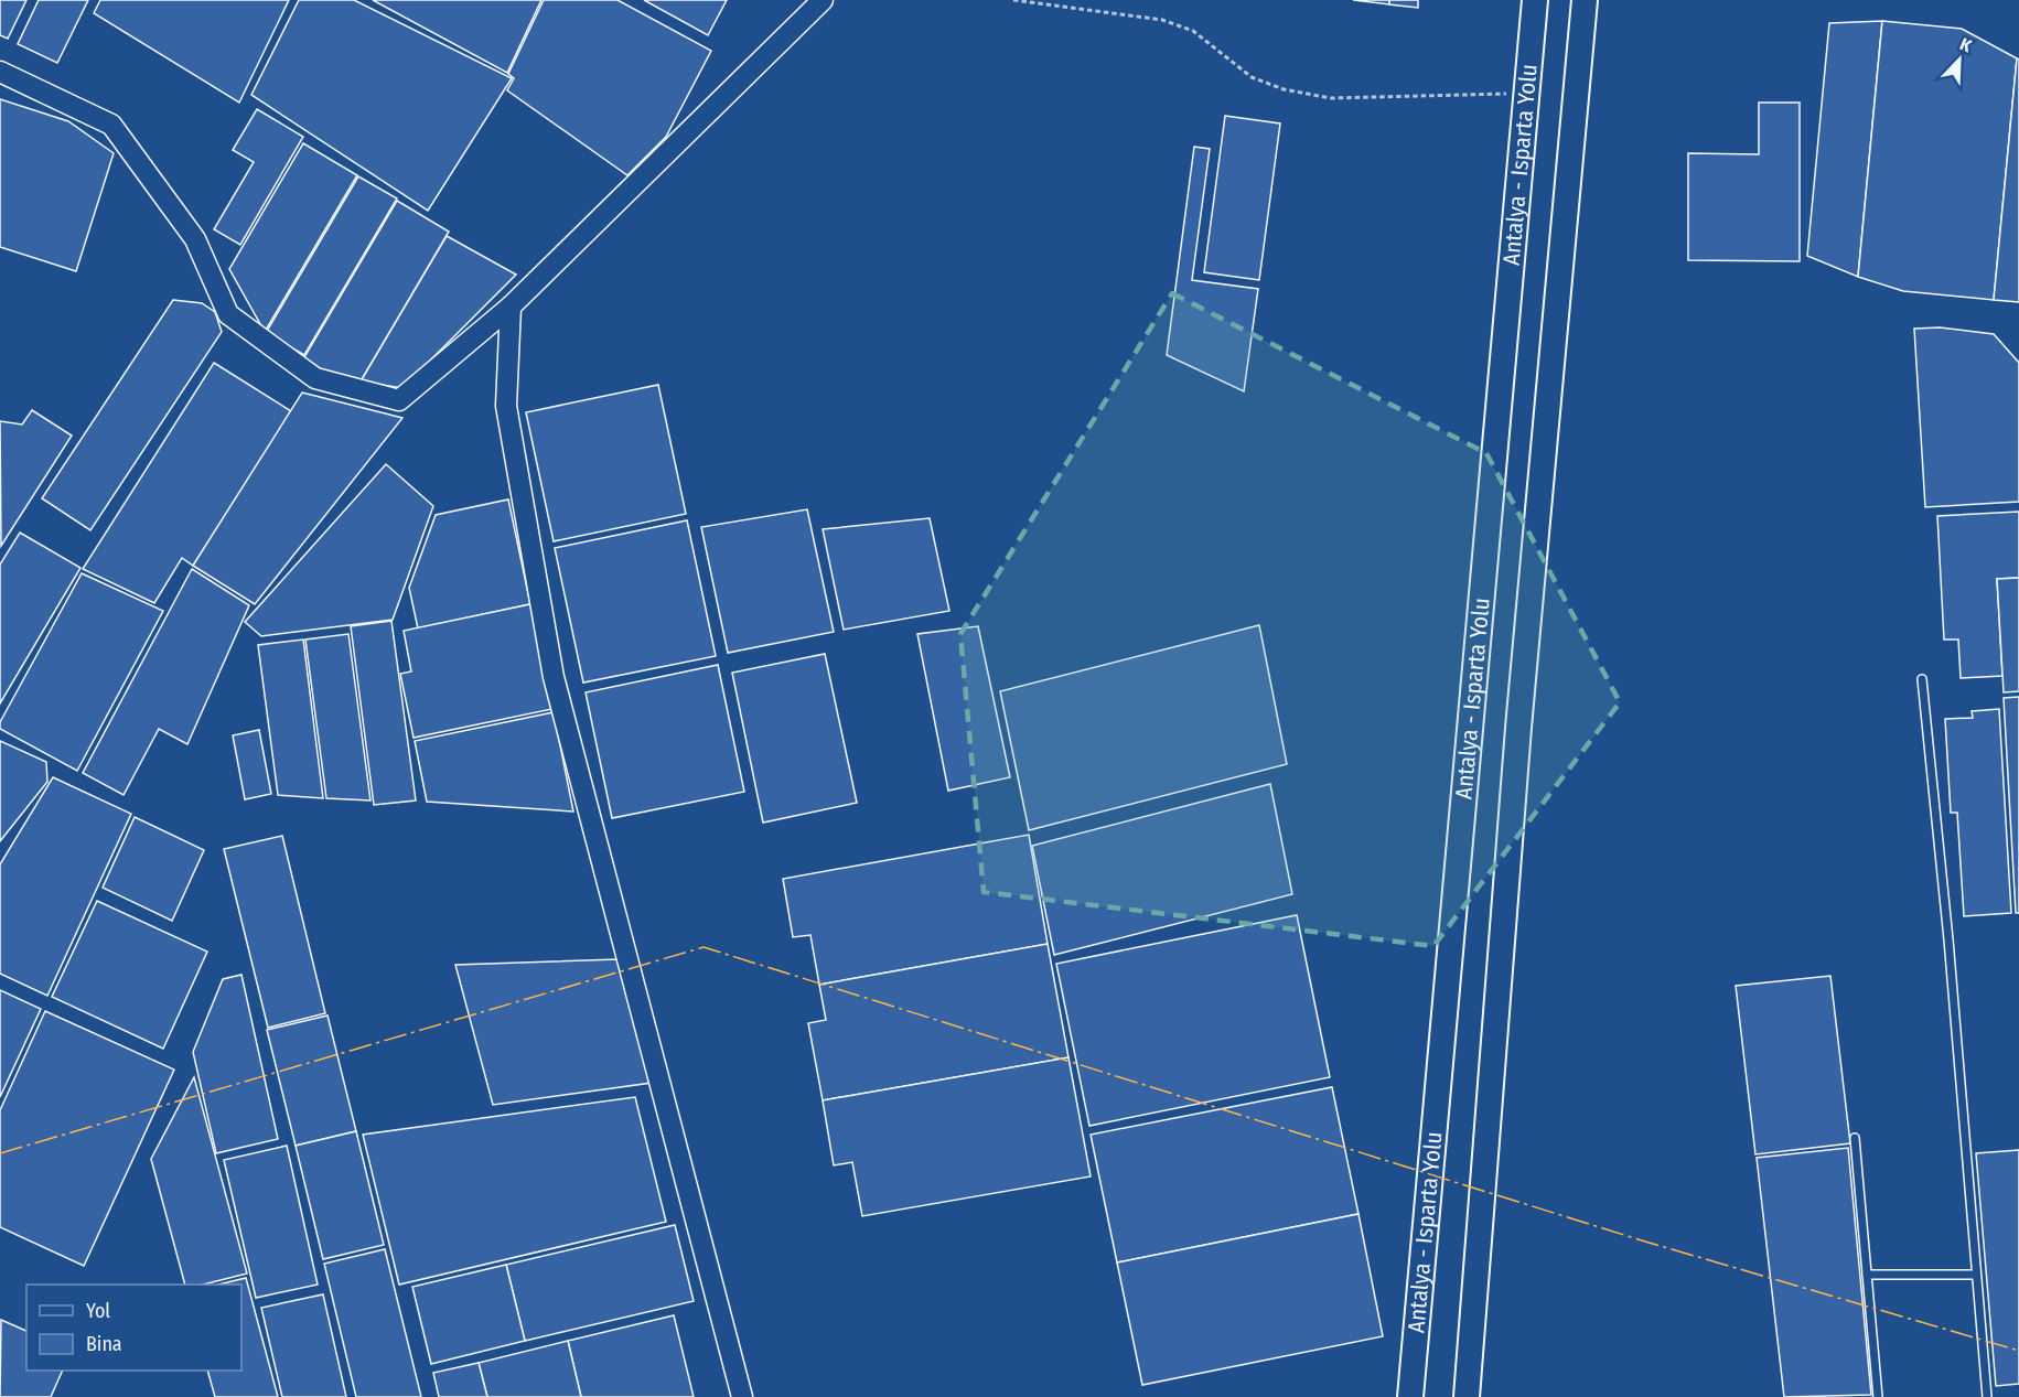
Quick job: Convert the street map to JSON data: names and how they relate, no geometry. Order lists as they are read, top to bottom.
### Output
{
  "streets": {
    "highway": ["Antalya - Isparta Yolu"]
  },
  "legend": ["Yol", "Bina"],
  "north": "top right"
}
